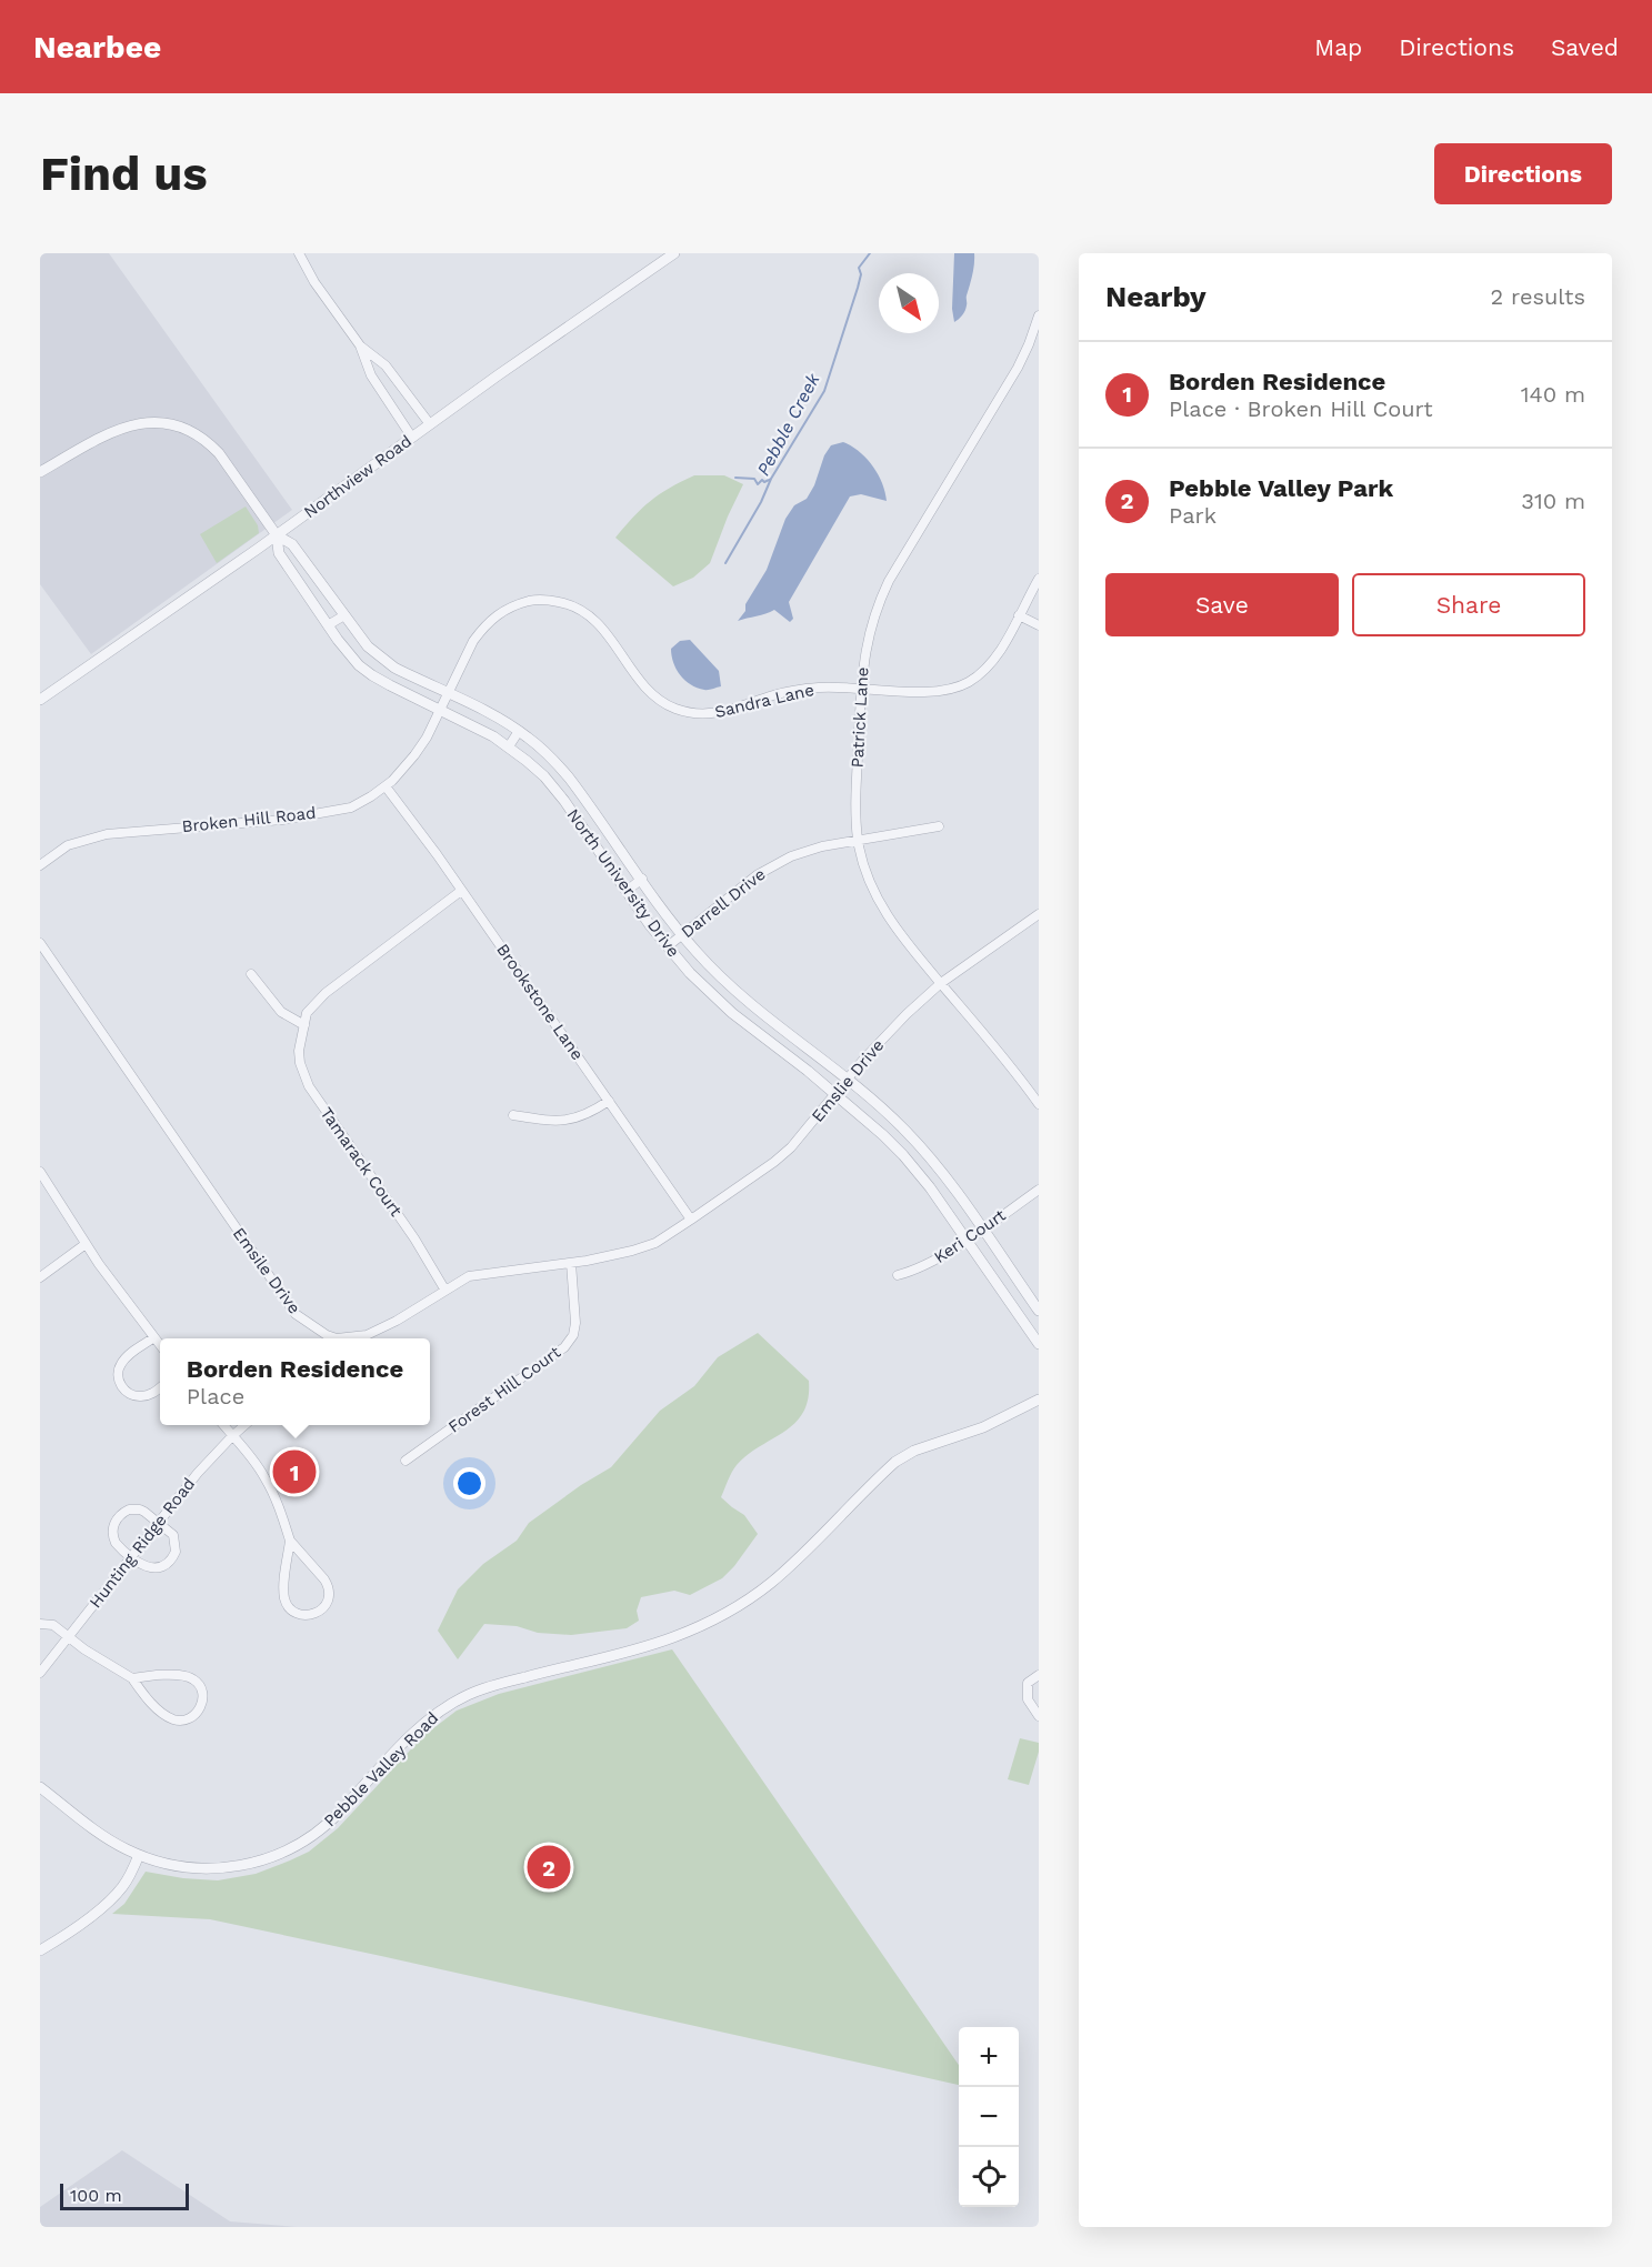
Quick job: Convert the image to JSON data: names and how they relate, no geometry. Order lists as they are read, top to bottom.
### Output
{
  "streets": {
    "street": [
      "Northview Road",
      "Sandra Lane",
      "Patrick Lane",
      "Broken Hill Road",
      "North University Drive",
      "Darrell Drive",
      "Brookstone Lane",
      "Emslie Drive",
      "Tamarack Court",
      "Keri Court",
      "Emsile Drive",
      "Forest Hill Court",
      "Hunting Ridge Road",
      "Pebble Valley Road"
    ]
  },
  "crossings": [
    ["Northview Road", "North University Drive"],
    ["Sandra Lane", "Patrick Lane"],
    ["Sandra Lane", "Broken Hill Road"],
    ["Sandra Lane", "North University Drive"],
    ["Patrick Lane", "Darrell Drive"],
    ["Patrick Lane", "Emslie Drive"],
    ["Broken Hill Road", "North University Drive"],
    ["Broken Hill Road", "Brookstone Lane"],
    ["North University Drive", "Darrell Drive"],
    ["North University Drive", "Emslie Drive"],
    ["North University Drive", "Keri Court"],
    ["Brookstone Lane", "Emslie Drive"],
    ["Brookstone Lane", "Tamarack Court"],
    ["Emslie Drive", "Emsile Drive"],
    ["Tamarack Court", "Emsile Drive"],
    ["Emsile Drive", "Forest Hill Court"]
  ],
  "water": ["Pebble Creek"],
  "scale_bar": "100 m",
  "north": "bottom right",
  "page": {
    "header": "Nearbee",
    "nav": ["Map", "Directions", "Saved"],
    "buttons": [
      "Directions",
      ["Save", "Share"]
    ],
    "title": "Find us",
    "heading": ["Nearby", "2 results"],
    "list": [
      {
        "mark": "1",
        "name": "Borden Residence",
        "note": "Place · Broken Hill Court",
        "value": "140 m"
      },
      {
        "mark": "2",
        "name": "Pebble Valley Park",
        "note": "Park",
        "value": "310 m"
      }
    ],
    "popup": ["Borden Residence", "Place"],
    "pins": ["1", "2"],
    "map_buttons": ["+", "−"],
    "scale": "100 m"
  }
}
